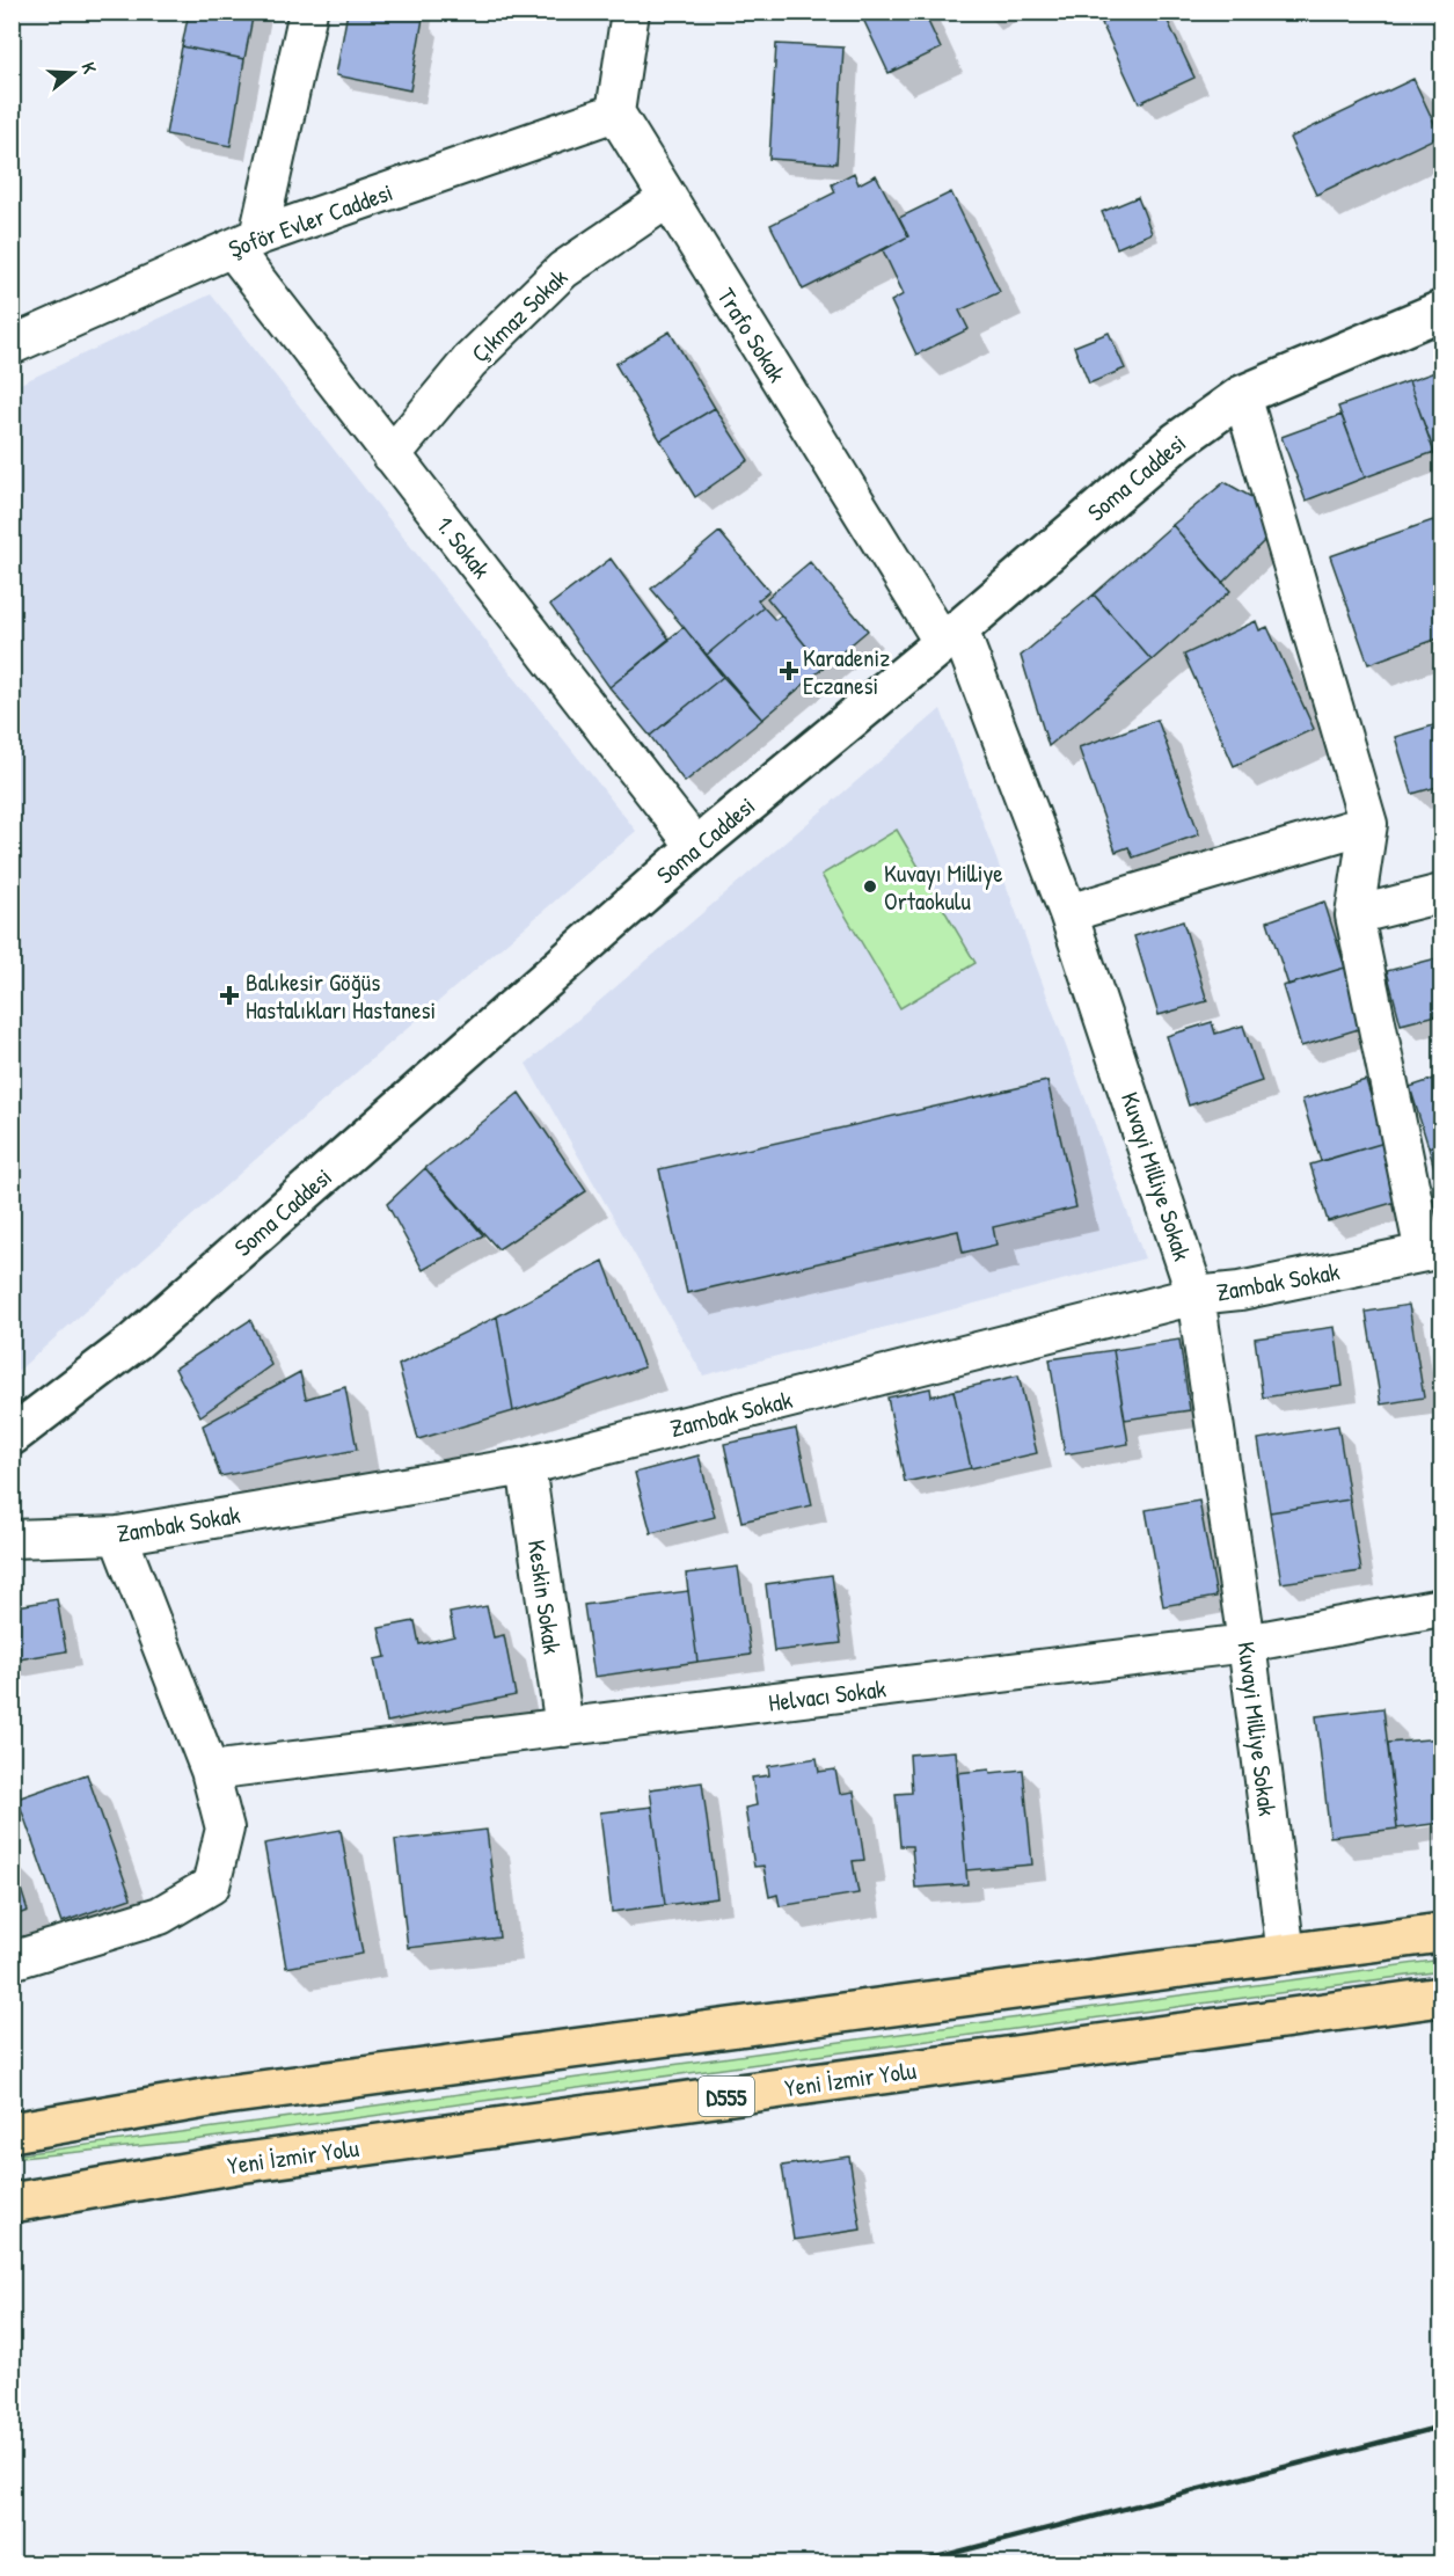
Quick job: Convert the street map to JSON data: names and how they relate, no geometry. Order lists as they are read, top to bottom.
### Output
{
  "streets": {
    "highway": ["Yeni İzmir Yolu", "D555"],
    "main road": ["Soma Caddesi"],
    "street": [
      "Şoför Evler Caddesi",
      "Çıkmaz Sokak",
      "Trafo Sokak",
      "1. Sokak",
      "Kuvayi Milliye Sokak",
      "Zambak Sokak",
      "Keskin Sokak",
      "Helvacı Sokak"
    ]
  },
  "crossings": [
    ["Şoför Evler Caddesi", "Trafo Sokak"],
    ["Şoför Evler Caddesi", "1. Sokak"],
    ["Çıkmaz Sokak", "Trafo Sokak"],
    ["Çıkmaz Sokak", "1. Sokak"],
    ["Trafo Sokak", "Soma Caddesi"],
    ["Trafo Sokak", "Kuvayi Milliye Sokak"],
    ["Soma Caddesi", "1. Sokak"],
    ["Soma Caddesi", "Kuvayi Milliye Sokak"],
    ["Kuvayi Milliye Sokak", "Zambak Sokak"],
    ["Kuvayi Milliye Sokak", "Helvacı Sokak"],
    ["Zambak Sokak", "Keskin Sokak"],
    ["Keskin Sokak", "Helvacı Sokak"]
  ],
  "places": {
    "health": ["Karadeniz Eczanesi", "Balıkesir Göğüs Hastalıkları Hastanesi"],
    "other": ["Kuvayı Milliye Ortaokulu"]
  },
  "north": "right"
}
